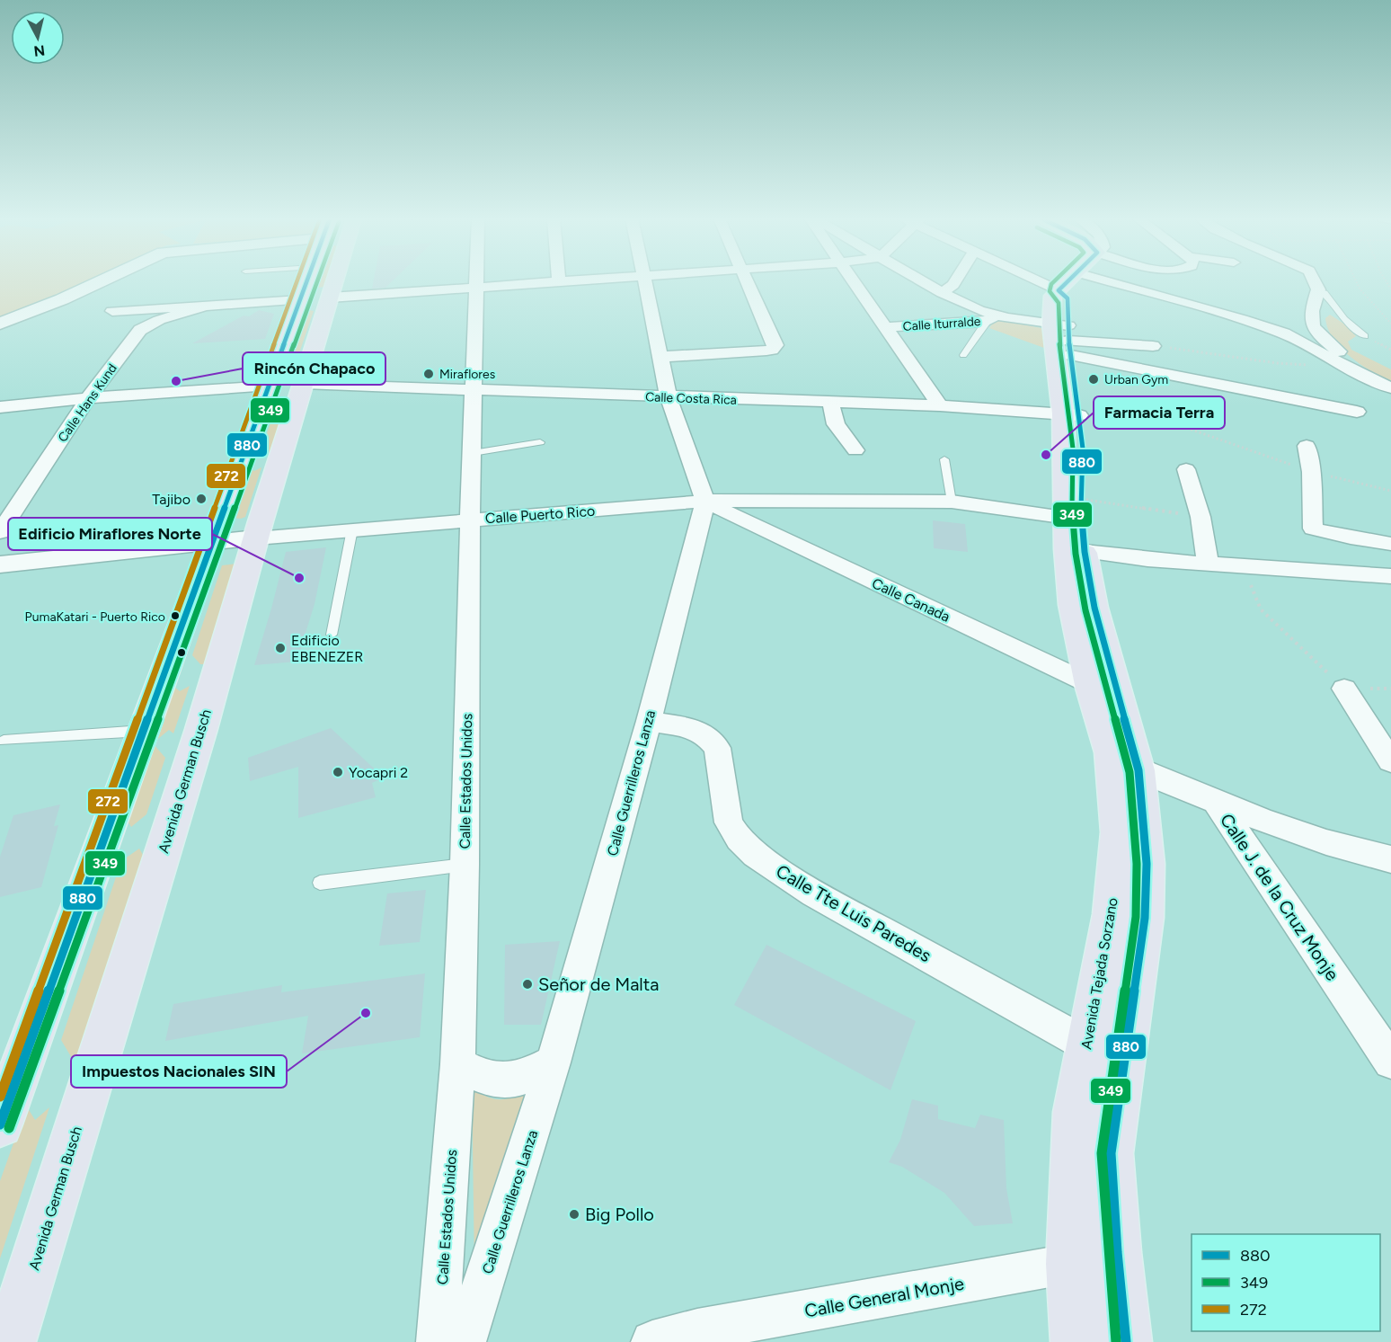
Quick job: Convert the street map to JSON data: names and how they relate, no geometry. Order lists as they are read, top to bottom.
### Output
{
  "streets": {
    "main road": ["Calle Puerto Rico", "Avenida German Busch", "Avenida Tejada Sorzano"],
    "street": [
      "Calle Iturralde",
      "Calle Costa Rica",
      "Calle Hans Kund",
      "Calle Canada",
      "Calle Estados Unidos",
      "Calle Guerrilleros Lanza",
      "Calle J. de la Cruz Monje",
      "Calle Tte Luis Paredes",
      "Calle General Monje"
    ]
  },
  "crossings": [
    ["Calle Costa Rica", "Avenida German Busch"],
    ["Calle Costa Rica", "Calle Estados Unidos"],
    ["Calle Costa Rica", "Avenida Tejada Sorzano"],
    ["Calle Puerto Rico", "Calle Canada"],
    ["Calle Puerto Rico", "Avenida German Busch"],
    ["Calle Puerto Rico", "Calle Estados Unidos"],
    ["Calle Puerto Rico", "Calle Guerrilleros Lanza"],
    ["Calle Puerto Rico", "Avenida Tejada Sorzano"],
    ["Calle Canada", "Calle Guerrilleros Lanza"],
    ["Calle Canada", "Avenida Tejada Sorzano"],
    ["Calle Guerrilleros Lanza", "Calle Tte Luis Paredes"],
    ["Calle J. de la Cruz Monje", "Avenida Tejada Sorzano"],
    ["Calle Tte Luis Paredes", "Avenida Tejada Sorzano"],
    ["Avenida Tejada Sorzano", "Calle General Monje"]
  ],
  "places": [
    "Miraflores",
    "Urban Gym",
    "Rincón Chapaco",
    "Farmacia Terra",
    "Tajibo",
    "Edificio Miraflores Norte",
    "PumaKatari - Puerto Rico",
    "Edificio EBENEZER",
    "Yocapri 2",
    "Señor de Malta",
    "Impuestos Nacionales SIN",
    "Big Pollo"
  ],
  "lines": ["transit line 880", "transit line 349", "transit line 272"],
  "legend": ["880", "349", "272"],
  "north": "bottom"
}
